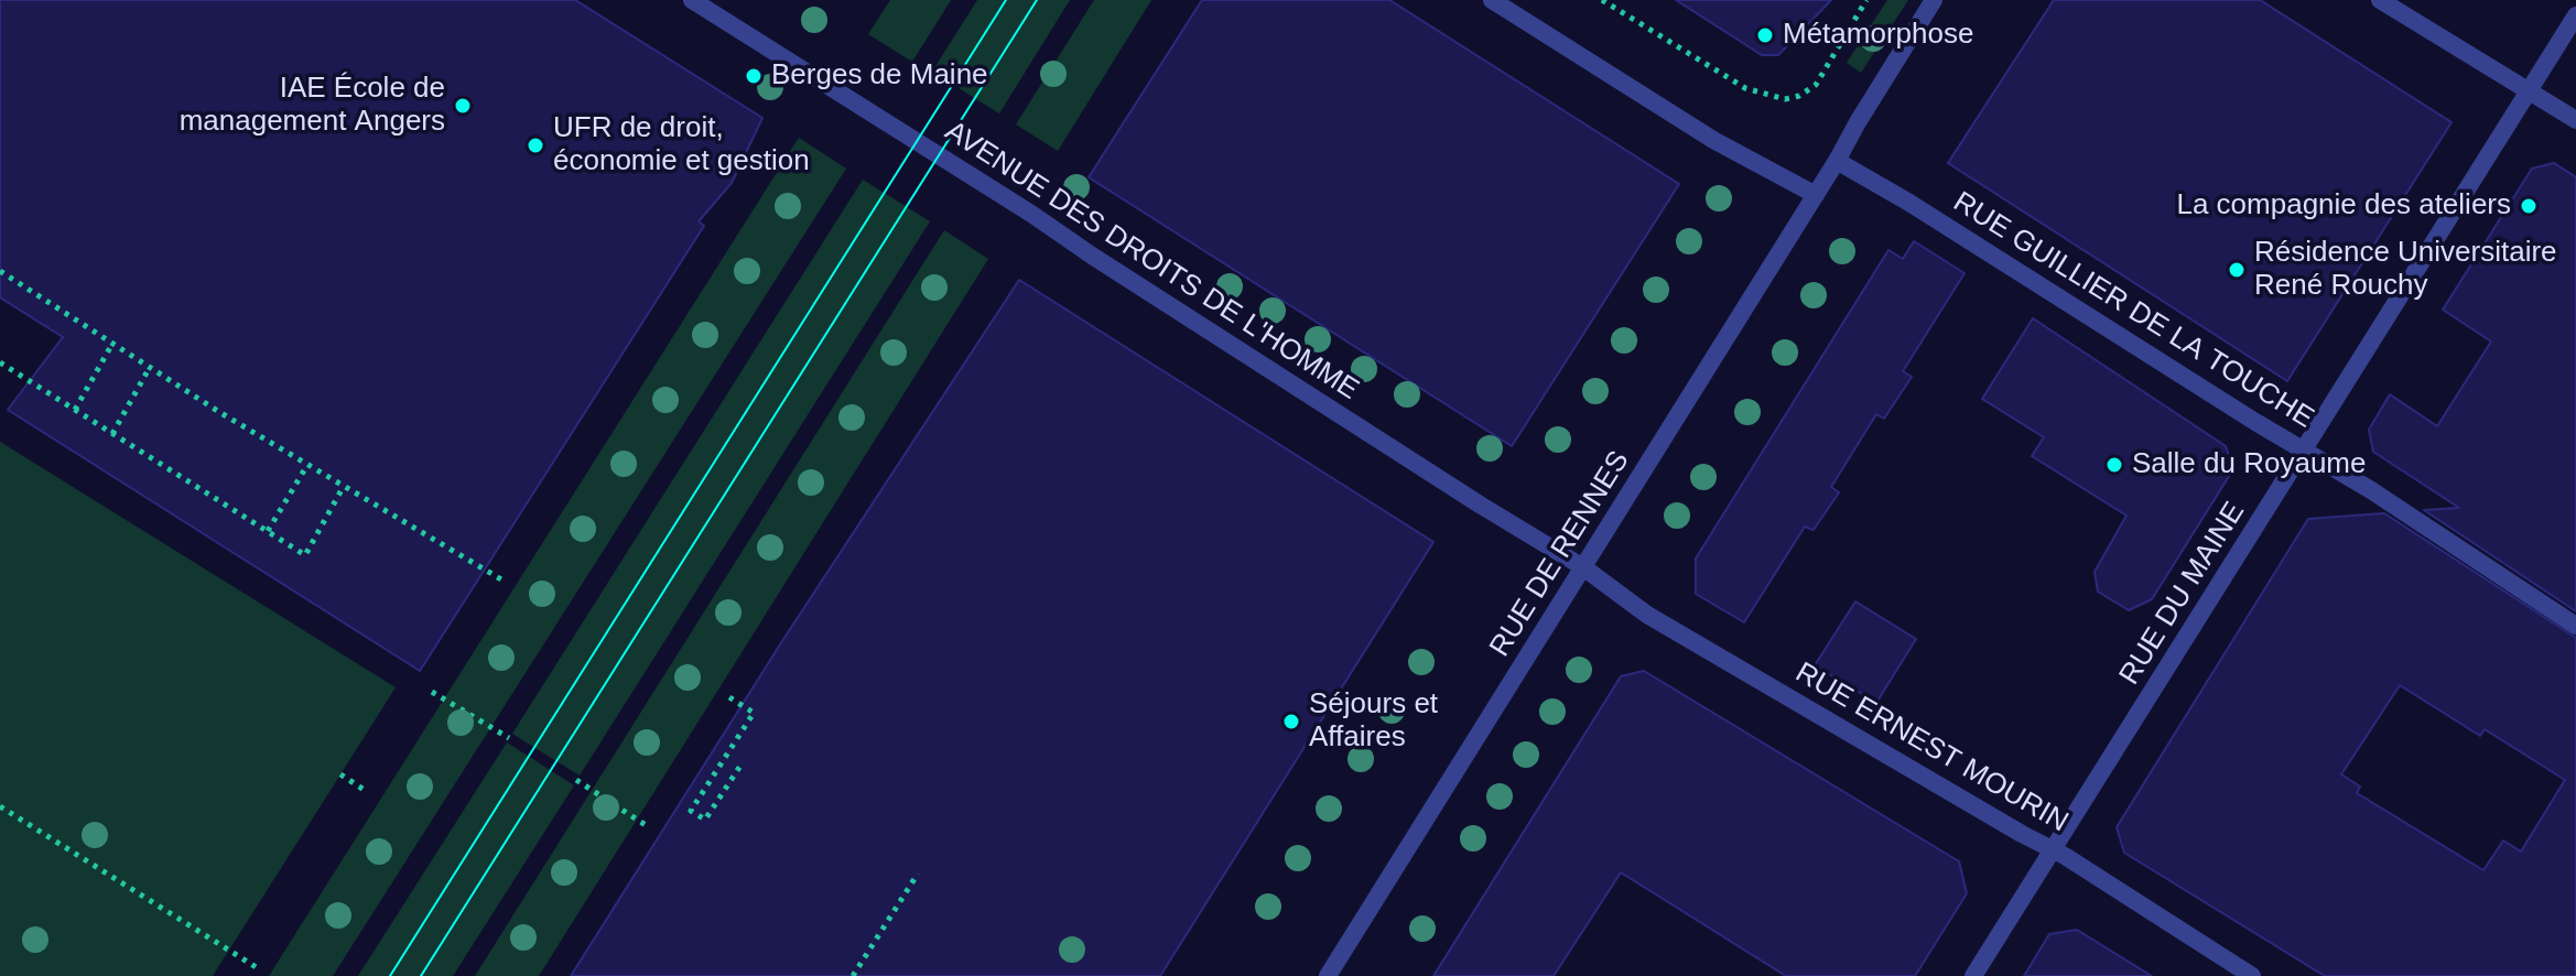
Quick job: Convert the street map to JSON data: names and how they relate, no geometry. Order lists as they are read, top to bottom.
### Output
{
  "streets": {
    "street": [
      "AVENUE DES DROITS DE L'HOMME",
      "RUE GUILLIER DE LA TOUCHE",
      "RUE DE RENNES",
      "RUE DU MAINE",
      "RUE ERNEST MOURIN"
    ]
  },
  "crossings": [
    ["AVENUE DES DROITS DE L'HOMME", "RUE DE RENNES"],
    ["AVENUE DES DROITS DE L'HOMME", "RUE ERNEST MOURIN"],
    ["RUE GUILLIER DE LA TOUCHE", "RUE DE RENNES"],
    ["RUE GUILLIER DE LA TOUCHE", "RUE DU MAINE"],
    ["RUE DE RENNES", "RUE ERNEST MOURIN"],
    ["RUE DU MAINE", "RUE ERNEST MOURIN"]
  ],
  "places": [
    "Métamorphose",
    "Berges de Maine",
    "IAE École de management Angers",
    "UFR de droit, économie et gestion",
    "La compagnie des ateliers",
    "Résidence Universitaire René Rouchy",
    "Salle du Royaume",
    "Séjours et Affaires"
  ]
}
